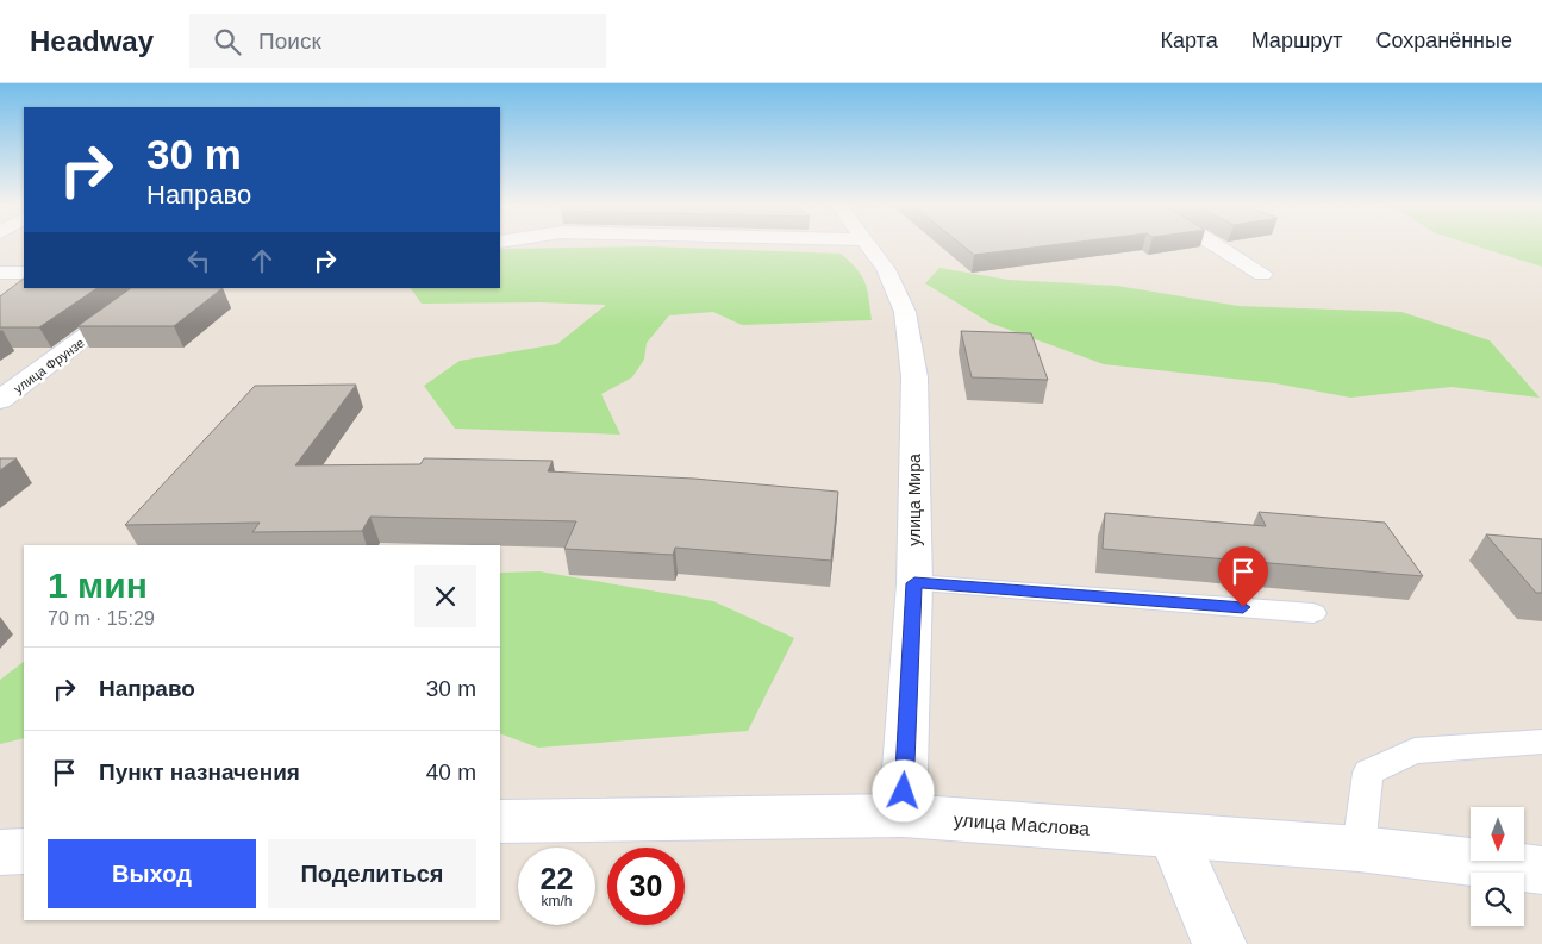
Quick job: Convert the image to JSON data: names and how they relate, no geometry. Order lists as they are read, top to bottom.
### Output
{
  "streets": {
    "street": ["улица Фрунзе", "улица Мира", "улица Маслова"]
  },
  "crossings": [
    ["улица Мира", "улица Маслова"]
  ],
  "north": "bottom",
  "page": {
    "header": "Headway",
    "search": "Поиск",
    "nav": ["Карта", "Маршрут", "Сохранённые"],
    "turn": ["30 m", "Направо"],
    "heading": ["1 мин", "70 m · 15:29"],
    "list": [
      {
        "name": "Направо",
        "value": "30 m"
      },
      {
        "name": "Пункт назначения",
        "value": "40 m"
      }
    ],
    "buttons": ["Выход", "Поделиться"],
    "speed": "22 km/h",
    "limit": "30"
  }
}
